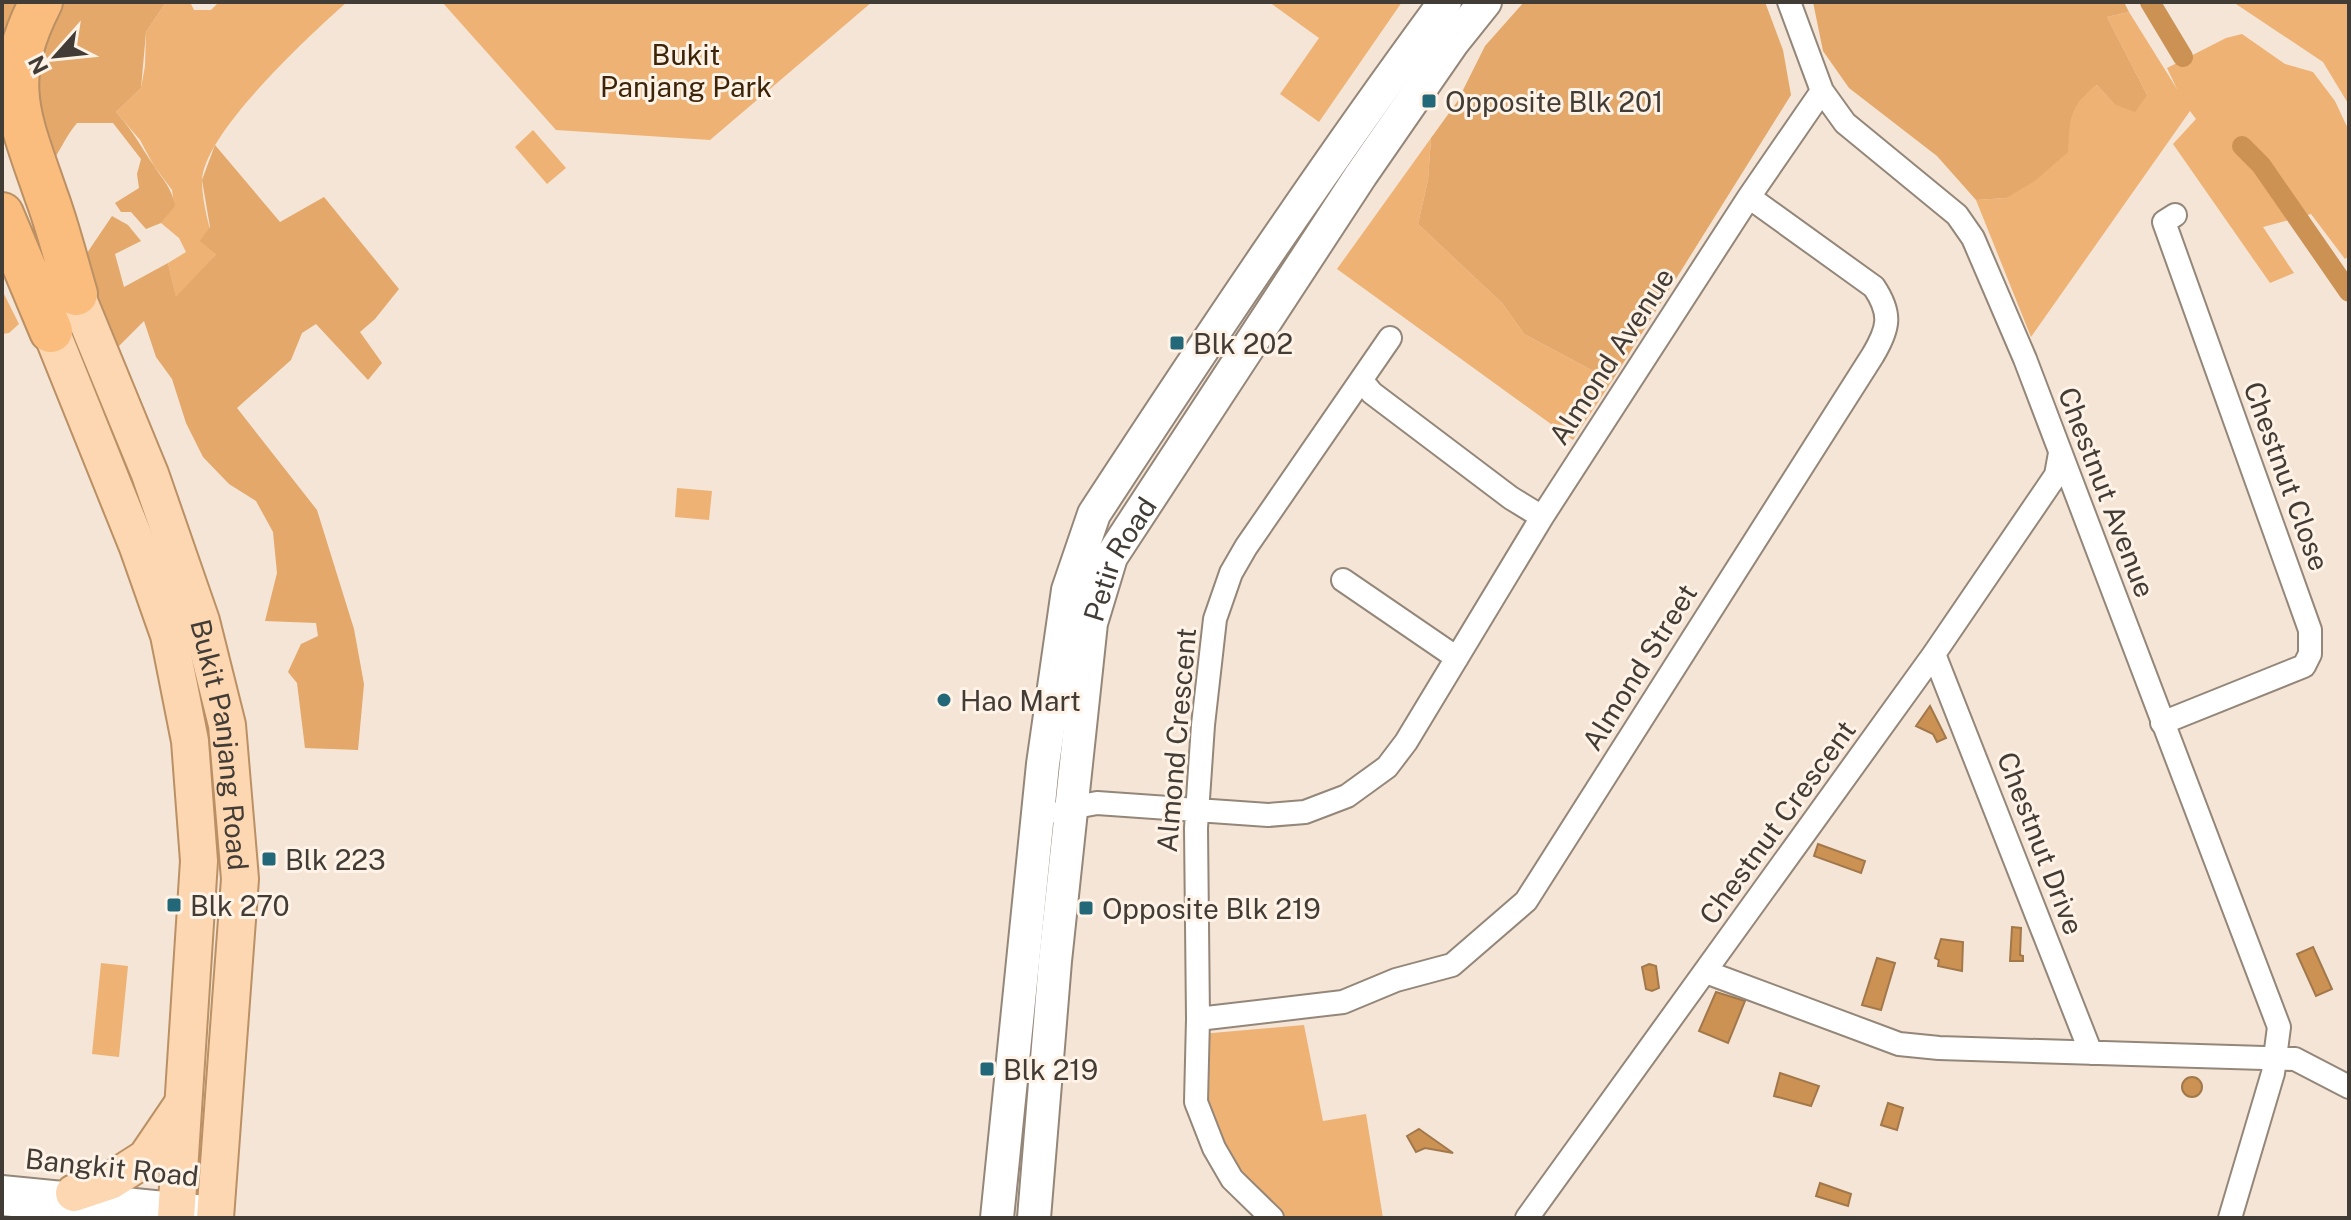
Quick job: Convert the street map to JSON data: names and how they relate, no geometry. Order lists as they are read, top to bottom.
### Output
{
  "streets": {
    "main road": ["Petir Road", "Bukit Panjang Road"],
    "street": [
      "Almond Avenue",
      "Chestnut Close",
      "Chestnut Avenue",
      "Almond Street",
      "Almond Crescent",
      "Chestnut Crescent",
      "Chestnut Drive",
      "Bangkit Road"
    ]
  },
  "crossings": [
    ["Almond Avenue", "Chestnut Avenue"],
    ["Almond Avenue", "Petir Road"],
    ["Almond Avenue", "Almond Street"],
    ["Almond Avenue", "Almond Crescent"],
    ["Chestnut Close", "Chestnut Avenue"],
    ["Chestnut Avenue", "Chestnut Crescent"],
    ["Almond Street", "Almond Crescent"],
    ["Bukit Panjang Road", "Bangkit Road"],
    ["Chestnut Crescent", "Chestnut Drive"]
  ],
  "parks": ["Bukit Panjang Park"],
  "places": {
    "transit": [
      "Opposite Blk 201",
      "Blk 202",
      "Blk 223",
      "Blk 270",
      "Opposite Blk 219",
      "Blk 219"
    ],
    "other": ["Hao Mart"]
  },
  "north": "bottom left"
}
